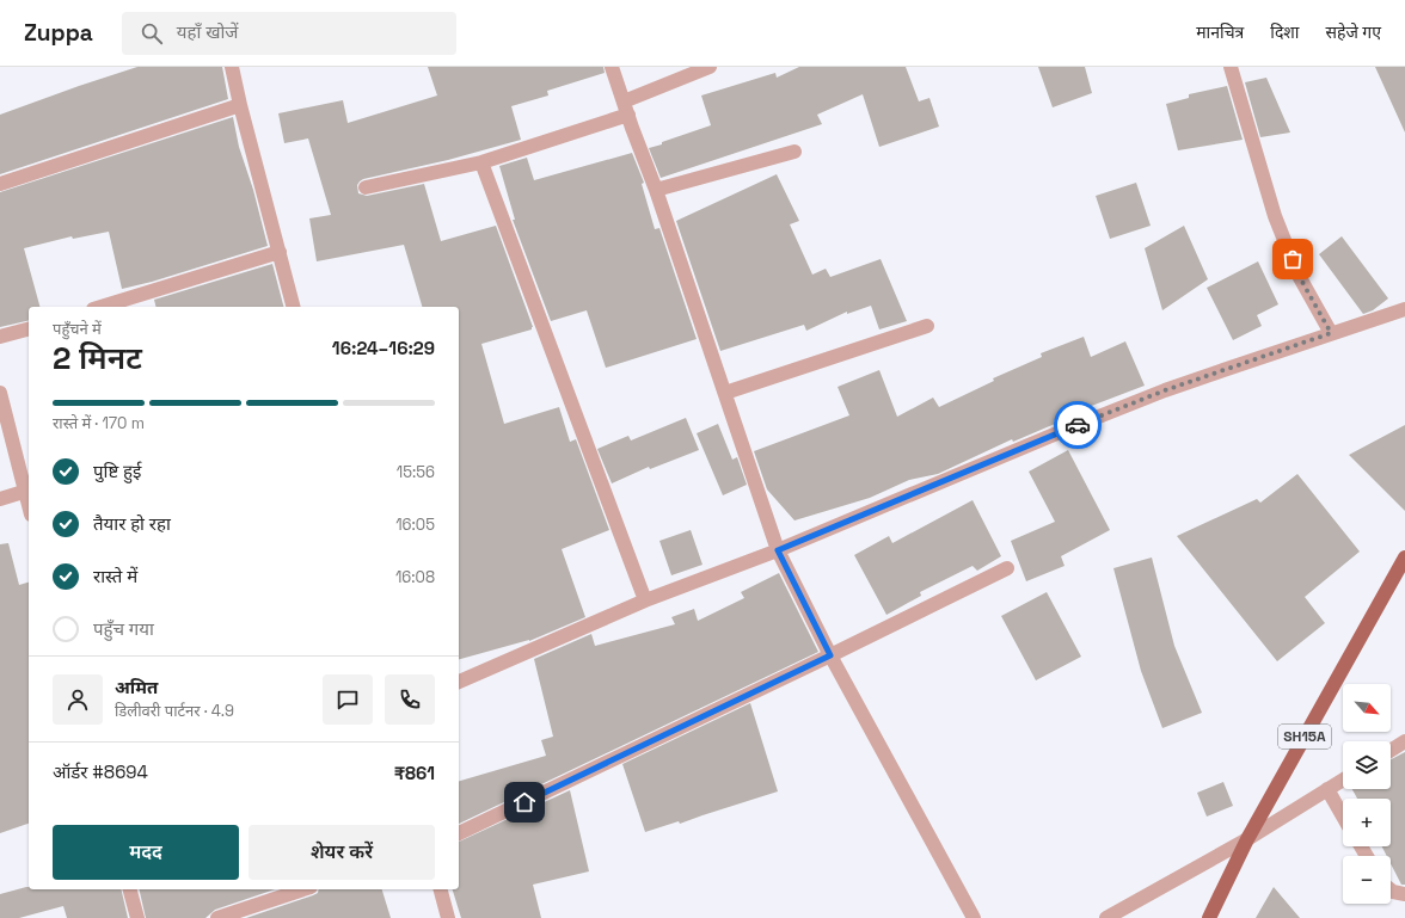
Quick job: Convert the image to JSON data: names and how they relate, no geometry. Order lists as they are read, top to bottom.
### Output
{
  "streets": {
    "main road": ["SH15A"]
  },
  "north": "bottom right",
  "page": {
    "header": "Zuppa",
    "search": "यहाँ खोजें",
    "nav": ["मानचित्र", "दिशा", "सहेजे गए"],
    "heading": ["2 मिनट", "पहुँचने में", "16:24–16:29"],
    "panel": [
      "अमित",
      "डिलीवरी पार्टनर · 4.9",
      "ऑर्डर #8694",
      "₹861"
    ],
    "bar": "रास्ते में · 170 m",
    "list": [
      ["पुष्टि हुई", "15:56"],
      ["तैयार हो रहा", "16:05"],
      ["रास्ते में", "16:08"],
      "पहुँच गया"
    ],
    "map_buttons": ["+", "−"],
    "buttons": ["मदद", "शेयर करें"]
  }
}
